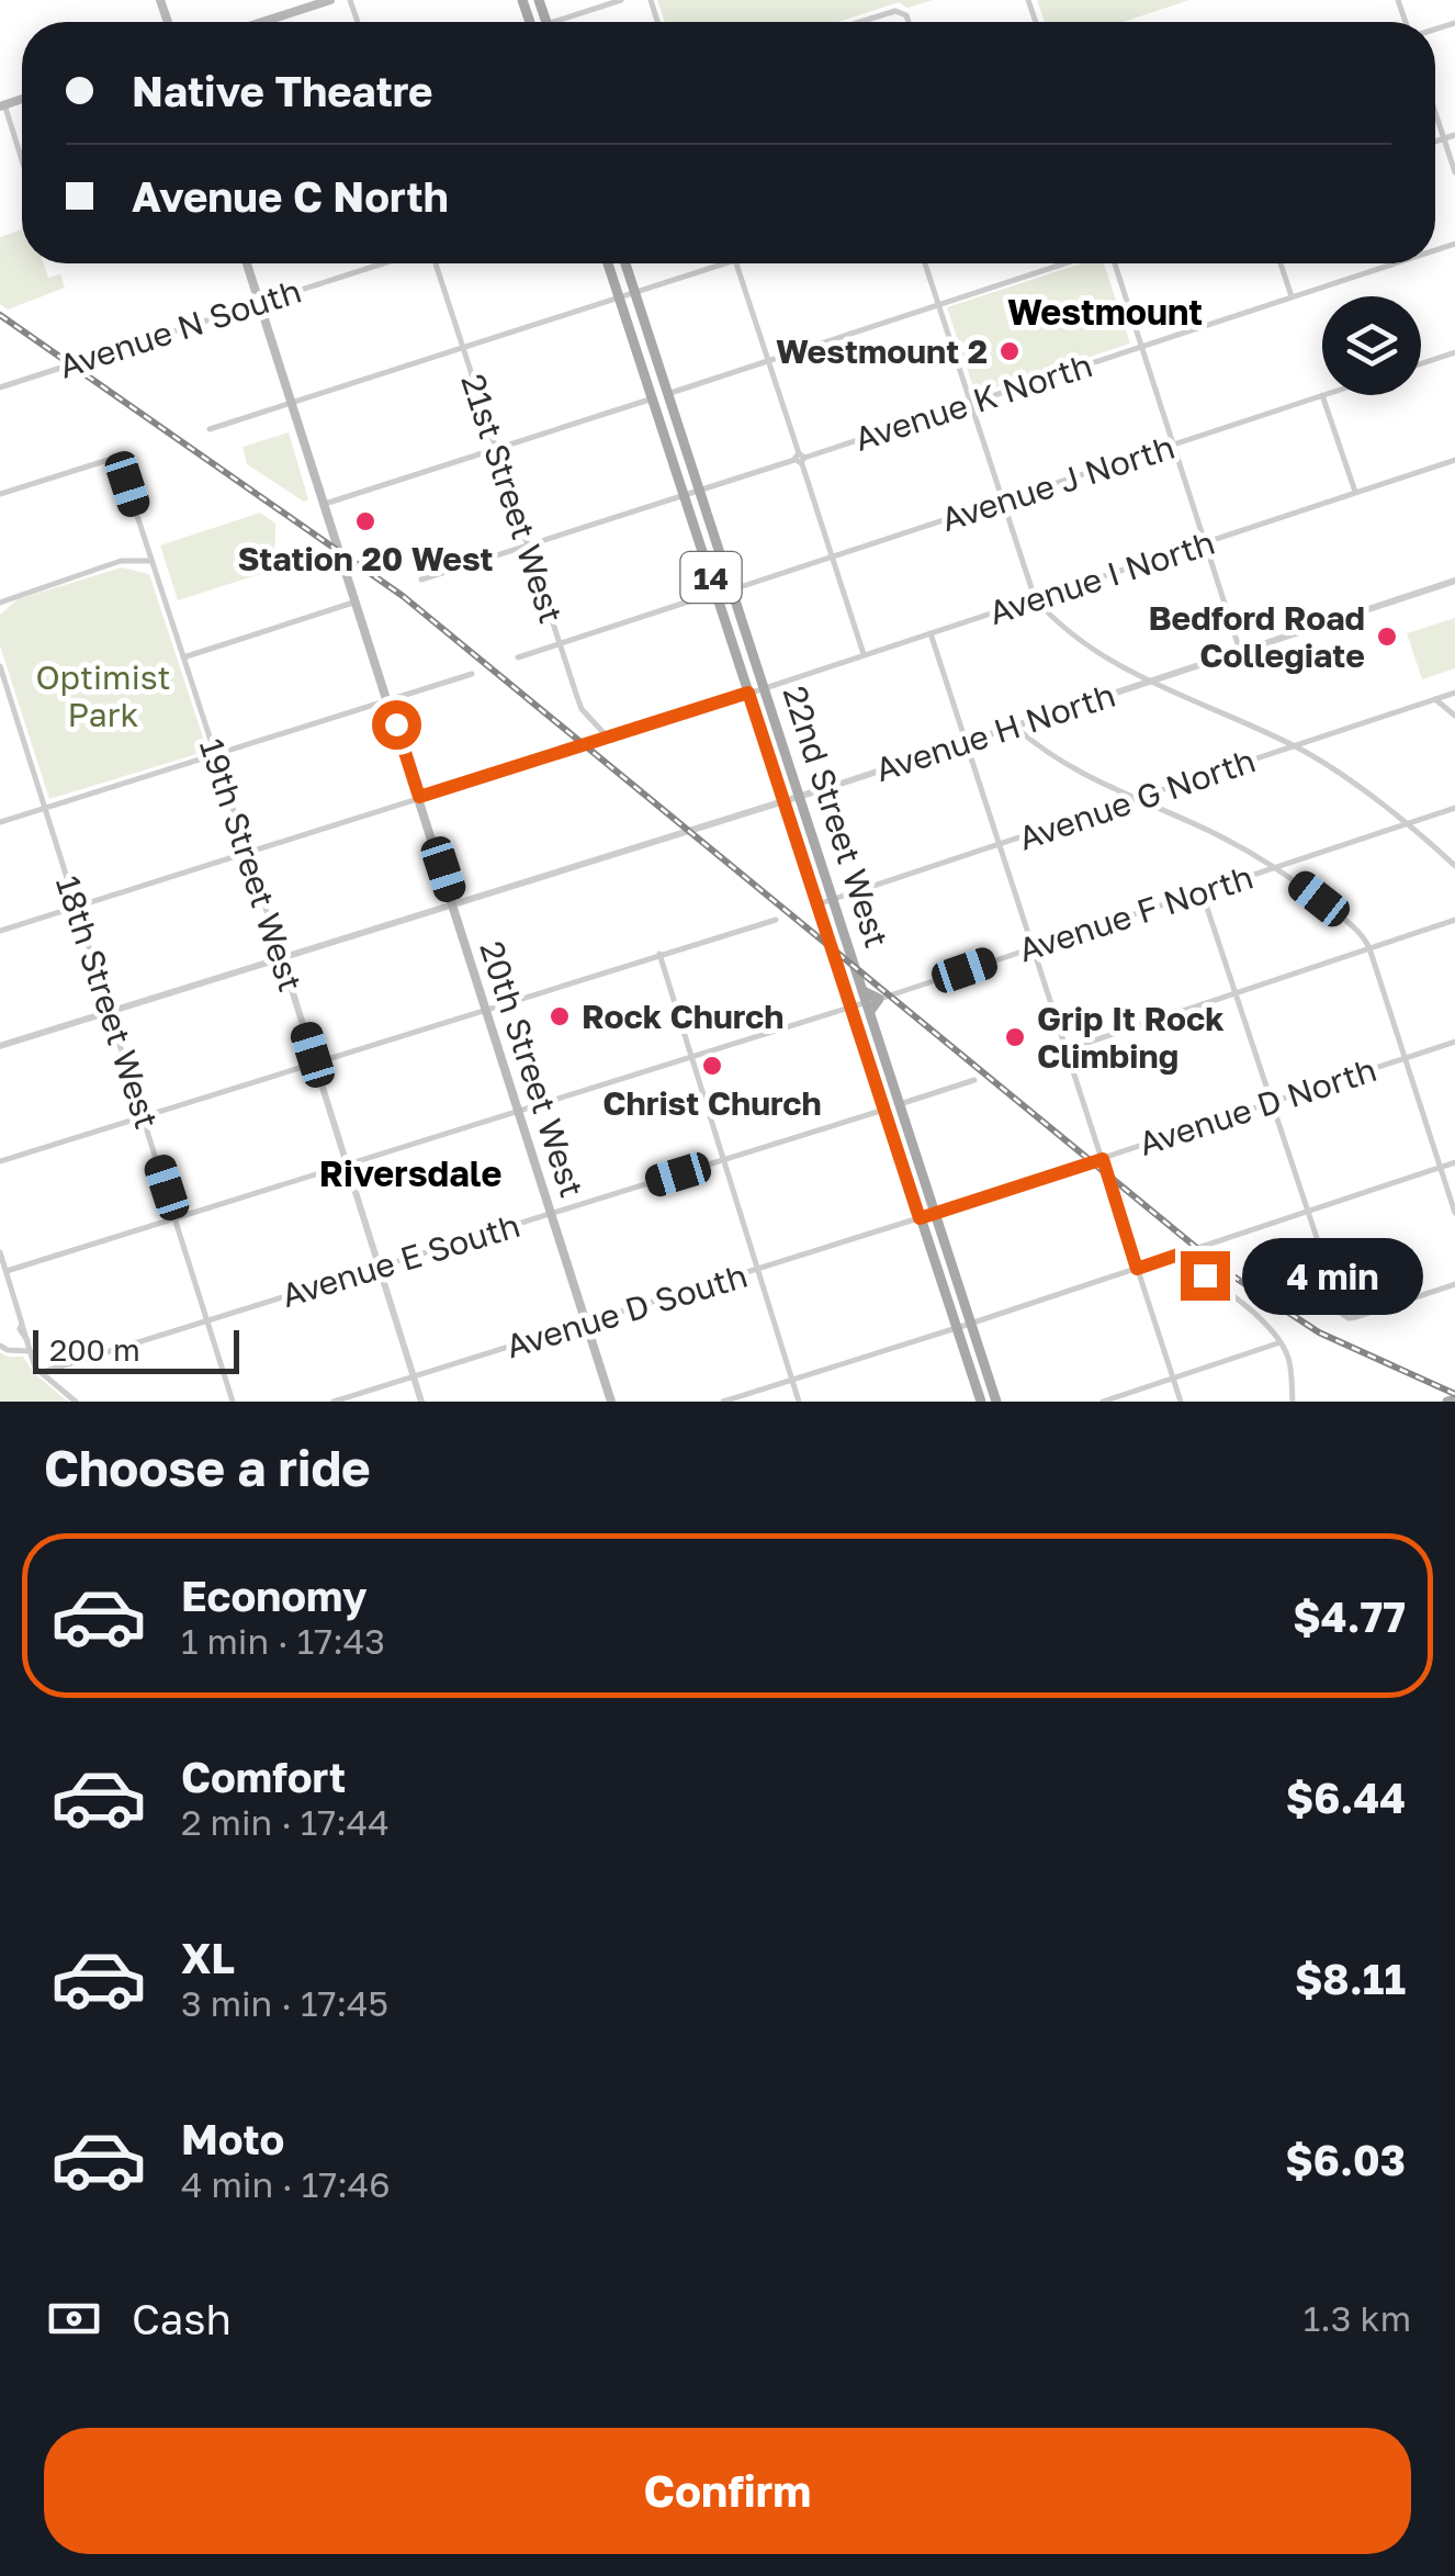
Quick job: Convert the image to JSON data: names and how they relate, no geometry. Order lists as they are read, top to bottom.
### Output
{
  "streets": {
    "main road": ["14", "22nd Street West", "20th Street West"],
    "street": [
      "Avenue N South",
      "Avenue K North",
      "Avenue J North",
      "21st Street West",
      "Avenue I North",
      "Avenue H North",
      "Avenue G North",
      "19th Street West",
      "Avenue F North",
      "18th Street West",
      "Avenue D North",
      "Avenue E South",
      "Avenue D South"
    ]
  },
  "crossings": [
    ["Avenue N South", "20th Street West"],
    ["Avenue K North", "21st Street West"],
    ["Avenue K North", "22nd Street West"],
    ["Avenue J North", "22nd Street West"],
    ["21st Street West", "Avenue I North"],
    ["Avenue I North", "22nd Street West"],
    ["Avenue I North", "19th Street West"],
    ["Avenue I North", "18th Street West"],
    ["Avenue I North", "20th Street West"],
    ["Avenue H North", "22nd Street West"],
    ["Avenue H North", "19th Street West"],
    ["Avenue H North", "18th Street West"],
    ["Avenue H North", "20th Street West"],
    ["Avenue G North", "22nd Street West"],
    ["22nd Street West", "Avenue F North"],
    ["22nd Street West", "Avenue D North"],
    ["22nd Street West", "Avenue E South"],
    ["22nd Street West", "Avenue D South"],
    ["19th Street West", "Avenue F North"],
    ["19th Street West", "Avenue E South"],
    ["19th Street West", "Avenue D South"],
    ["Avenue F North", "18th Street West"],
    ["Avenue F North", "20th Street West"],
    ["18th Street West", "Avenue E South"],
    ["20th Street West", "Avenue E South"],
    ["20th Street West", "Avenue D South"],
    ["Avenue D North", "Avenue D South"]
  ],
  "districts": ["Westmount", "Riversdale"],
  "parks": ["Optimist Park"],
  "places": [
    "Westmount 2",
    "Station 20 West",
    "Bedford Road Collegiate",
    "Rock Church",
    "Grip It Rock Climbing",
    "Christ Church"
  ],
  "scale_bar": "200 m",
  "page": {
    "banner": ["Native Theatre", "Avenue C North"],
    "bubble": "4 min",
    "scale": "200 m",
    "heading": "Choose a ride",
    "list": [
      {
        "name": "Economy",
        "note": "1 min · 17:43",
        "value": "$4.77"
      },
      {
        "name": "Comfort",
        "note": "2 min · 17:44",
        "value": "$6.44"
      },
      {
        "name": "XL",
        "note": "3 min · 17:45",
        "value": "$8.11"
      },
      {
        "name": "Moto",
        "note": "4 min · 17:46",
        "value": "$6.03"
      }
    ],
    "pay": ["Cash", "1.3 km"],
    "buttons": "Confirm"
  }
}
